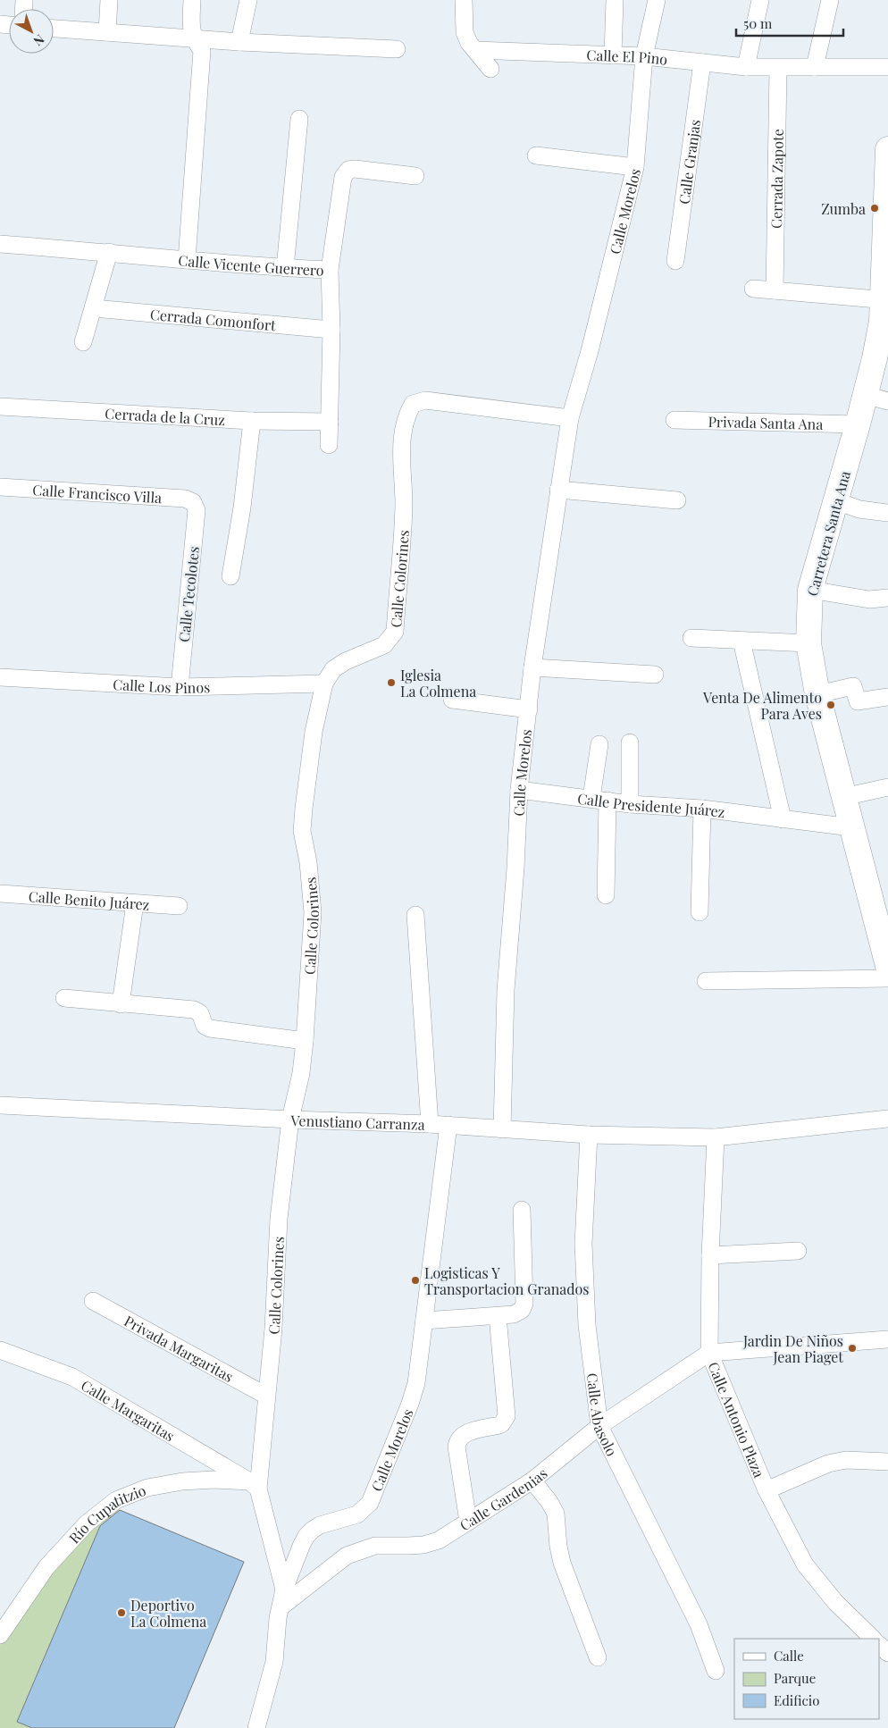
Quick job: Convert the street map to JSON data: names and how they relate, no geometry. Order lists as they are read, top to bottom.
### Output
{
  "streets": {
    "main road": ["Carretera Santa Ana"],
    "street": [
      "Calle El Pino",
      "Calle Granjas",
      "Cerrada Zapote",
      "Calle Morelos",
      "Calle Vicente Guerrero",
      "Cerrada Comonfort",
      "Cerrada de la Cruz",
      "Privada Santa Ana",
      "Calle Francisco Villa",
      "Calle Colorines",
      "Calle Tecolotes",
      "Calle Los Pinos",
      "Calle Presidente Juárez",
      "Calle Benito Juárez",
      "Venustiano Carranza",
      "Privada Margaritas",
      "Calle Margaritas",
      "Calle Abasolo",
      "Calle Antonio Plaza",
      "Calle Gardenias",
      "Río Cupatitzio"
    ]
  },
  "crossings": [
    ["Calle El Pino", "Calle Granjas"],
    ["Calle El Pino", "Cerrada Zapote"],
    ["Calle El Pino", "Calle Morelos"],
    ["Calle Morelos", "Calle Colorines"],
    ["Calle Morelos", "Calle Presidente Juárez"],
    ["Calle Morelos", "Venustiano Carranza"],
    ["Calle Morelos", "Calle Gardenias"],
    ["Privada Santa Ana", "Carretera Santa Ana"],
    ["Calle Francisco Villa", "Calle Tecolotes"],
    ["Carretera Santa Ana", "Calle Presidente Juárez"],
    ["Calle Colorines", "Calle Los Pinos"],
    ["Calle Colorines", "Venustiano Carranza"],
    ["Calle Colorines", "Privada Margaritas"],
    ["Calle Colorines", "Calle Margaritas"],
    ["Calle Colorines", "Río Cupatitzio"],
    ["Calle Tecolotes", "Calle Los Pinos"],
    ["Venustiano Carranza", "Calle Abasolo"],
    ["Venustiano Carranza", "Calle Antonio Plaza"],
    ["Calle Margaritas", "Río Cupatitzio"],
    ["Calle Abasolo", "Calle Gardenias"],
    ["Calle Antonio Plaza", "Calle Gardenias"]
  ],
  "places": [
    "Zumba",
    "Iglesia La Colmena",
    "Venta De Alimento Para Aves",
    "Logisticas Y Transportacion Granados",
    "Jardin De Niños Jean Piaget",
    "Deportivo La Colmena"
  ],
  "legend": ["Calle", "Parque", "Edificio"],
  "scale_bar": "50 m",
  "north": "bottom right"
}
